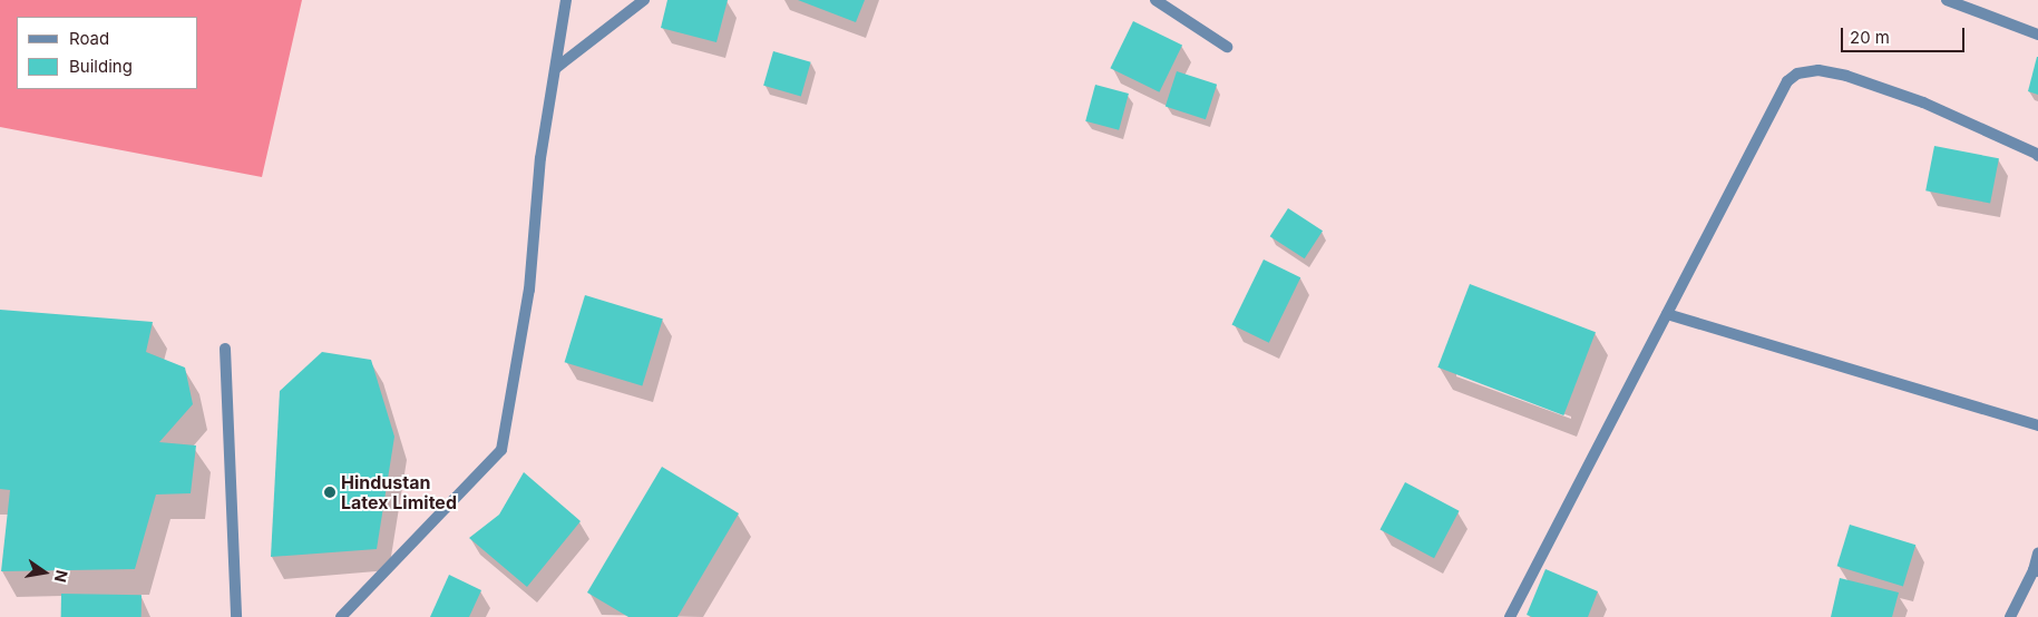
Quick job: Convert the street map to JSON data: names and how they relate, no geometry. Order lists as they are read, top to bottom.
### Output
{
  "places": ["Hindustan Latex Limited"],
  "legend": ["Road", "Building"],
  "scale_bar": "20 m",
  "north": "right"
}
